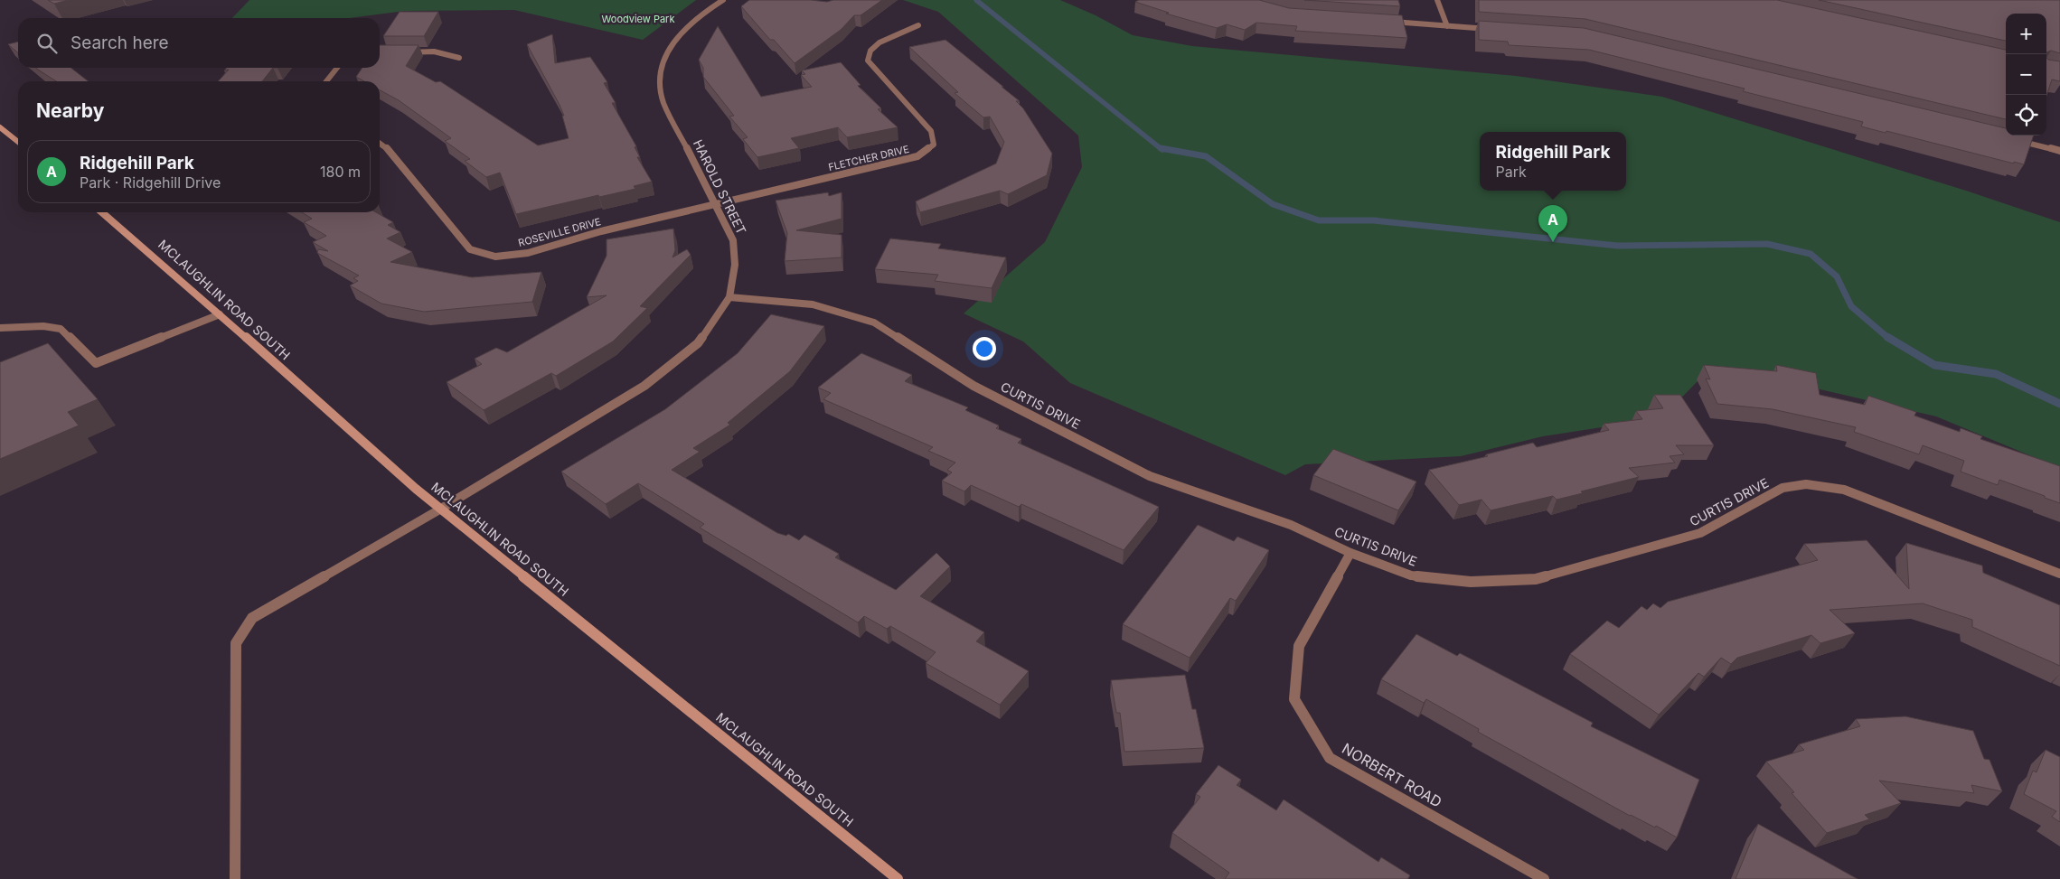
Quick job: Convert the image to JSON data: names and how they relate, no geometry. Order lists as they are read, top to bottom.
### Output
{
  "streets": {
    "main road": ["MCLAUGHLIN ROAD SOUTH"],
    "street": [
      "FLETCHER DRIVE",
      "HAROLD STREET",
      "ROSEVILLE DRIVE",
      "CURTIS DRIVE",
      "NORBERT ROAD"
    ]
  },
  "crossings": [
    ["FLETCHER DRIVE", "HAROLD STREET"],
    ["FLETCHER DRIVE", "ROSEVILLE DRIVE"],
    ["HAROLD STREET", "ROSEVILLE DRIVE"],
    ["HAROLD STREET", "MCLAUGHLIN ROAD SOUTH"],
    ["HAROLD STREET", "CURTIS DRIVE"],
    ["CURTIS DRIVE", "NORBERT ROAD"]
  ],
  "parks": ["Woodview Park"],
  "page": {
    "map_buttons": ["+", "−"],
    "search": "Search here",
    "heading": "Nearby",
    "popup": ["Ridgehill Park", "Park"],
    "list": [
      {
        "mark": "A",
        "name": "Ridgehill Park",
        "note": "Park · Ridgehill Drive",
        "value": "180 m"
      }
    ],
    "pins": "A"
  }
}
